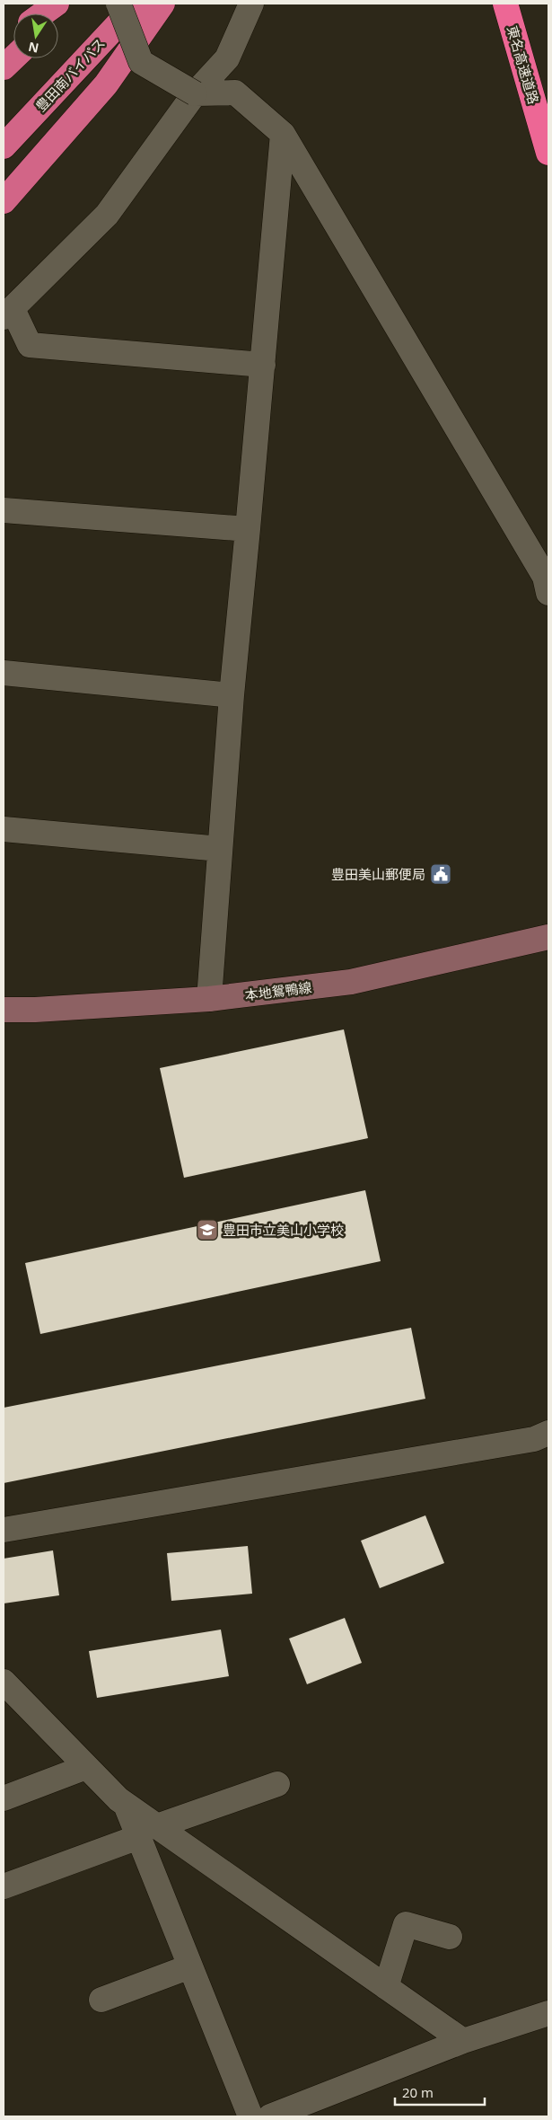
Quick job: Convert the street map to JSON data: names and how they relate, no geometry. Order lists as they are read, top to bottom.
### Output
{
  "streets": {
    "highway": ["東名高速道路", "豊田南バイパス"],
    "main road": ["本地鴛鴨線"]
  },
  "places": {
    "public building": ["豊田美山郵便局"],
    "school or university": ["豊田市立美山小学校"]
  },
  "scale_bar": "20 m",
  "north": "bottom"
}
